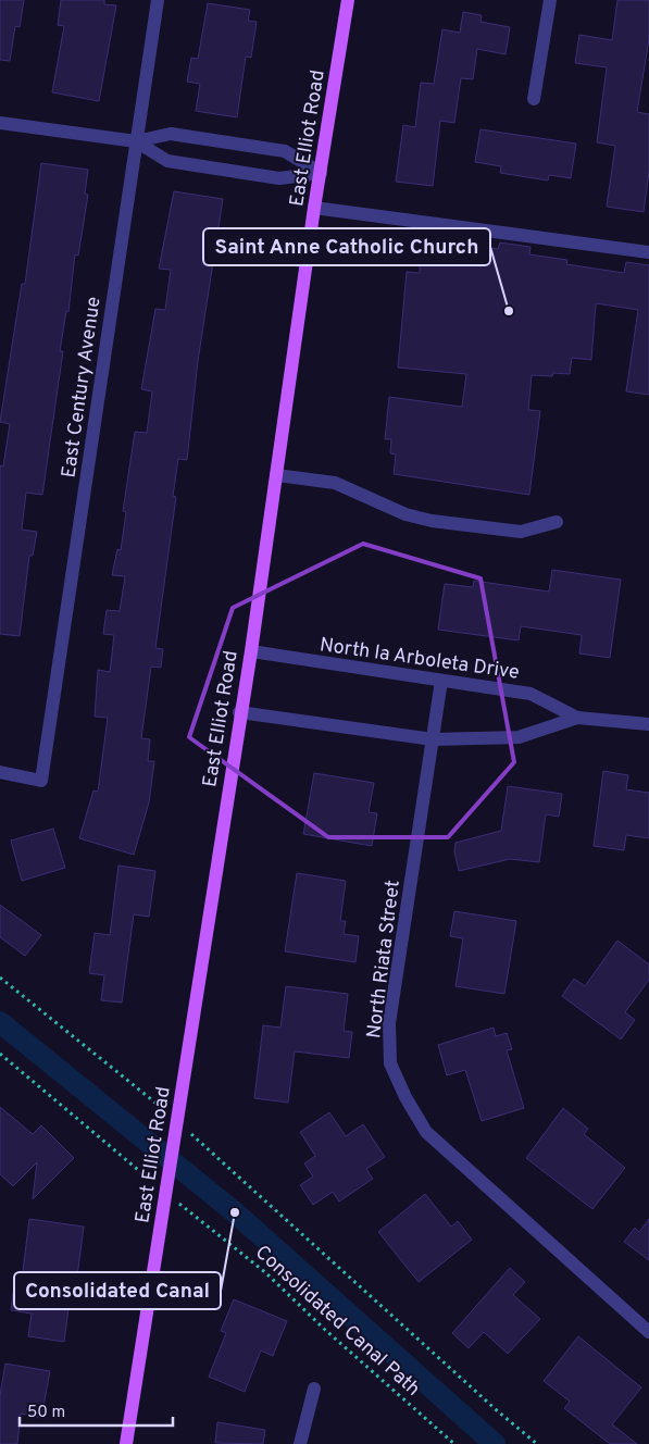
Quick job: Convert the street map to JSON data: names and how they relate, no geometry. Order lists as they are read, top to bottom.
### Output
{
  "streets": {
    "main road": ["East Elliot Road"],
    "street": ["East Century Avenue", "North la Arboleta Drive", "North Riata Street"],
    "path": ["Consolidated Canal Path"]
  },
  "crossings": [
    ["East Elliot Road", "North la Arboleta Drive"],
    ["East Elliot Road", "Consolidated Canal Path"],
    ["North la Arboleta Drive", "North Riata Street"]
  ],
  "places": ["Saint Anne Catholic Church", "Consolidated Canal"],
  "scale_bar": "50 m"
}
